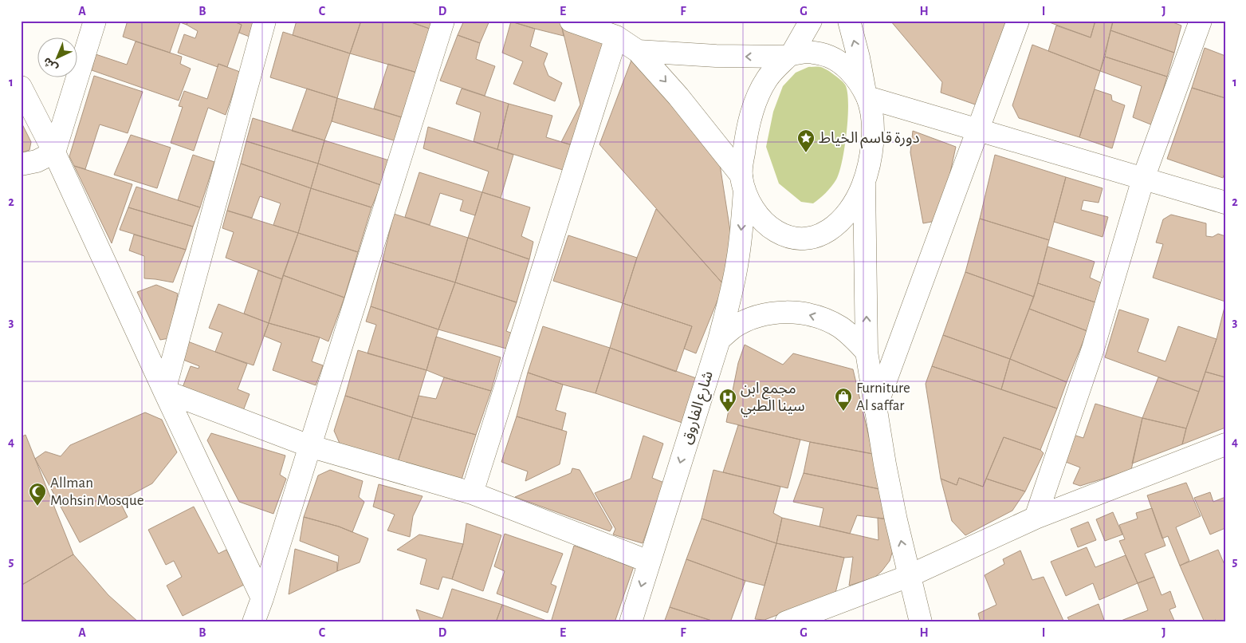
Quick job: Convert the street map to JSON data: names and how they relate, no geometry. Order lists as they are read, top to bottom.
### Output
{
  "streets": {
    "street": ["شارع الفاروق"]
  },
  "places": {
    "place": ["دورة قاسم الخياط"],
    "shop": ["Furniture Al saffar"],
    "hospital": ["مجمع ابن سينا الطبي"],
    "mosque": ["Allman Mohsin Mosque"]
  },
  "north": "bottom left",
  "grid": {
    "columns": [
      "A",
      "B",
      "C",
      "D",
      "E",
      "F",
      "G",
      "H",
      "I",
      "J"
    ],
    "rows": [
      "1",
      "2",
      "3",
      "4",
      "5"
    ]
  }
}
